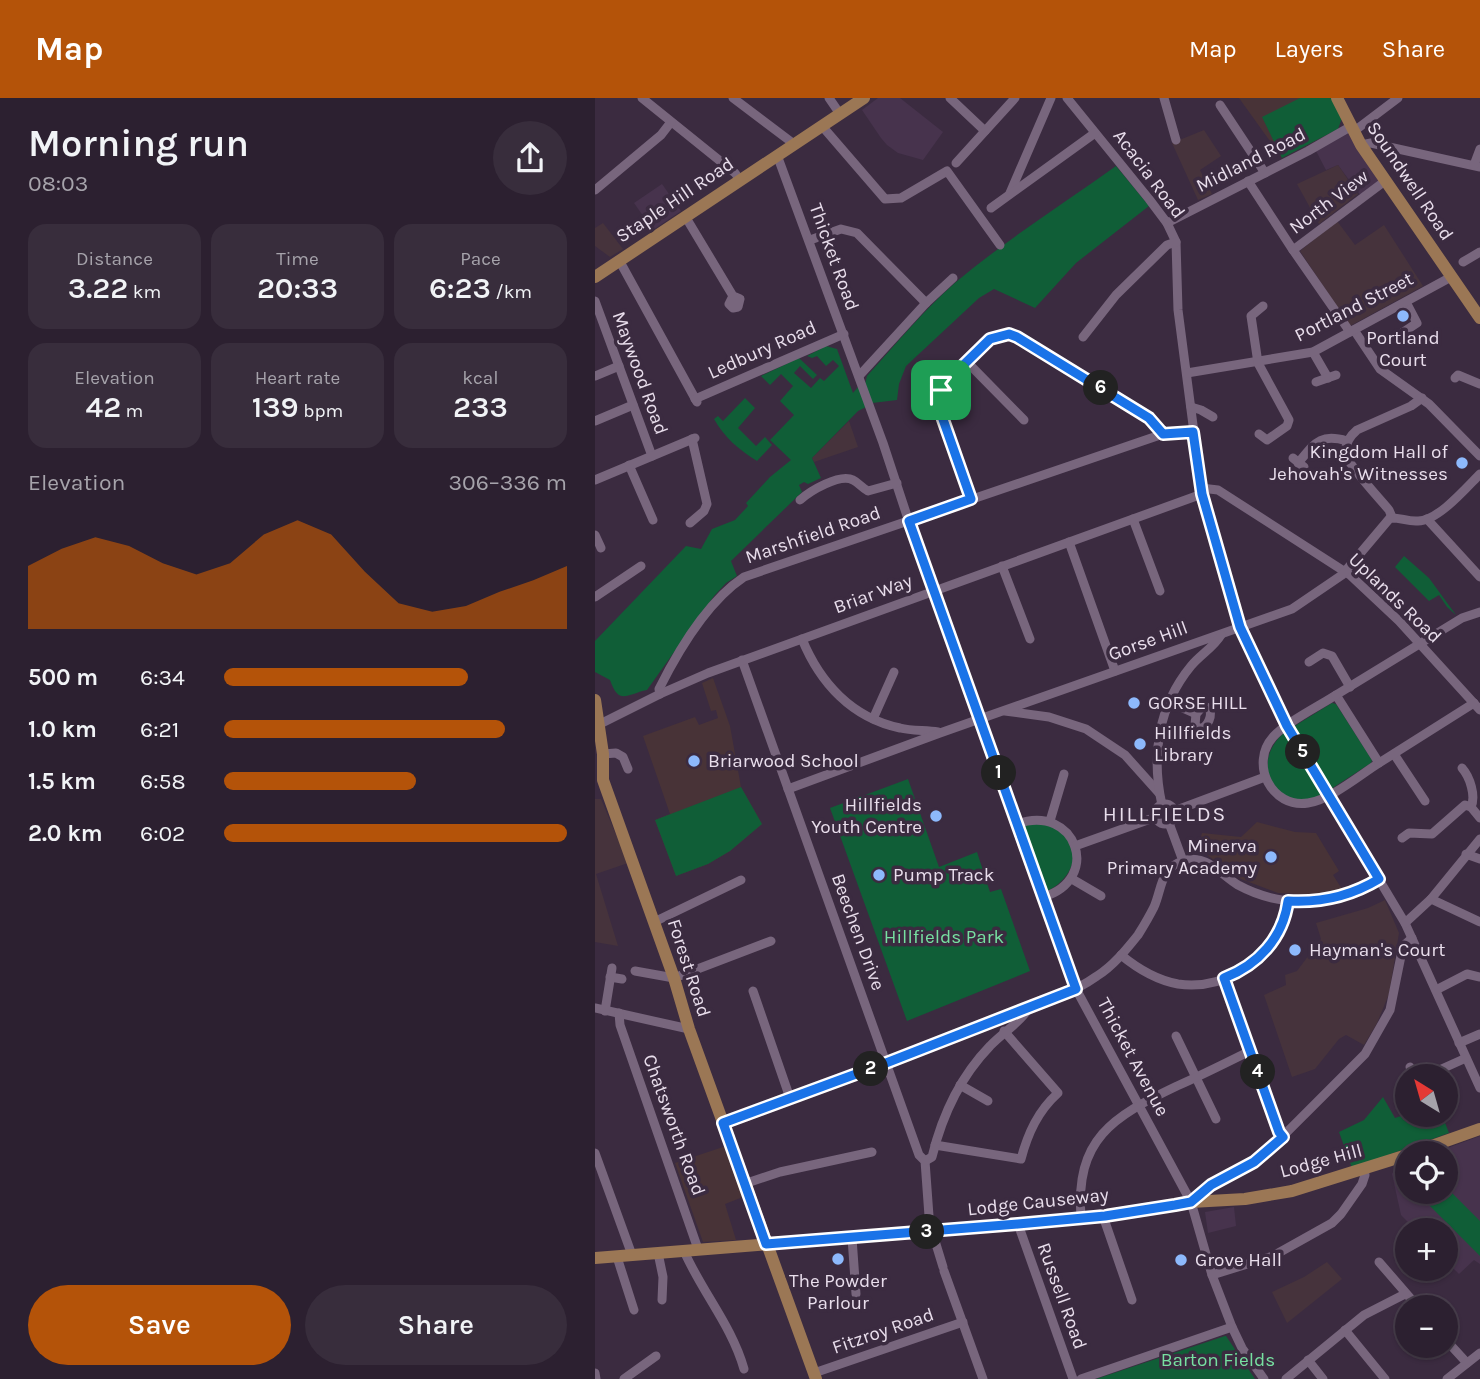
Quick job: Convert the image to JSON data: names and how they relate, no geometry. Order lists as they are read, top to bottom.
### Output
{
  "streets": {
    "main road": [
      "Soundwell Road",
      "Staple Hill Road",
      "Forest Road",
      "Lodge Hill",
      "Lodge Causeway"
    ],
    "street": [
      "Midland Road",
      "Acacia Road",
      "North View",
      "Thicket Road",
      "Portland Street",
      "Ledbury Road",
      "Maywood Road",
      "Marshfield Road",
      "Briar Way",
      "Uplands Road",
      "Gorse Hill",
      "Beechen Drive",
      "Thicket Avenue",
      "Chatsworth Road",
      "Russell Road",
      "Fitzroy Road"
    ]
  },
  "crossings": [
    ["Midland Road", "Acacia Road"],
    ["Midland Road", "Soundwell Road"],
    ["Acacia Road", "Portland Street"],
    ["Acacia Road", "Marshfield Road"],
    ["Acacia Road", "Briar Way"],
    ["Acacia Road", "Uplands Road"],
    ["Acacia Road", "Gorse Hill"],
    ["Soundwell Road", "North View"],
    ["Soundwell Road", "Portland Street"],
    ["Staple Hill Road", "Thicket Road"],
    ["Staple Hill Road", "Ledbury Road"],
    ["Thicket Road", "Ledbury Road"],
    ["Thicket Road", "Thicket Avenue"],
    ["Marshfield Road", "Briar Way"],
    ["Marshfield Road", "Thicket Avenue"],
    ["Briar Way", "Uplands Road"],
    ["Briar Way", "Beechen Drive"],
    ["Briar Way", "Forest Road"],
    ["Briar Way", "Thicket Avenue"],
    ["Uplands Road", "Gorse Hill"],
    ["Gorse Hill", "Beechen Drive"],
    ["Gorse Hill", "Thicket Avenue"],
    ["Forest Road", "Lodge Causeway"],
    ["Forest Road", "Fitzroy Road"],
    ["Thicket Avenue", "Lodge Hill"],
    ["Thicket Avenue", "Lodge Causeway"],
    ["Chatsworth Road", "Lodge Causeway"],
    ["Lodge Hill", "Lodge Causeway"],
    ["Lodge Causeway", "Russell Road"]
  ],
  "districts": ["HILLFIELDS"],
  "parks": ["Hillfields Park", "Barton Fields"],
  "places": [
    "Portland Court",
    "Kingdom Hall of Jehovah's Witnesses",
    "GORSE HILL",
    "Hillfields Library",
    "Briarwood School",
    "Hillfields Youth Centre",
    "Minerva Primary Academy",
    "Pump Track",
    "Hayman's Court",
    "The Powder Parlour",
    "Grove Hall"
  ],
  "north": "top left",
  "page": {
    "header": "Map",
    "nav": ["Map", "Layers", "Share"],
    "heading": ["Morning run", "08:03"],
    "stats": [
      ["Distance", "3.22 km"],
      ["Time", "20:33"],
      ["Pace", "6:23 /km"],
      ["Elevation", "42 m"],
      ["Heart rate", "139 bpm"],
      ["kcal", "233"]
    ],
    "pins": [
      "6",
      "5",
      "1",
      "2",
      "4",
      "3"
    ],
    "chart": ["Elevation", "306–336 m"],
    "list": [
      {
        "name": "500 m",
        "note": "6:34"
      },
      {
        "name": "1.0 km",
        "note": "6:21"
      },
      {
        "name": "1.5 km",
        "note": "6:58"
      },
      {
        "name": "2.0 km",
        "note": "6:02"
      }
    ],
    "map_buttons": ["+", "−"],
    "buttons": ["Save", "Share"]
  }
}
